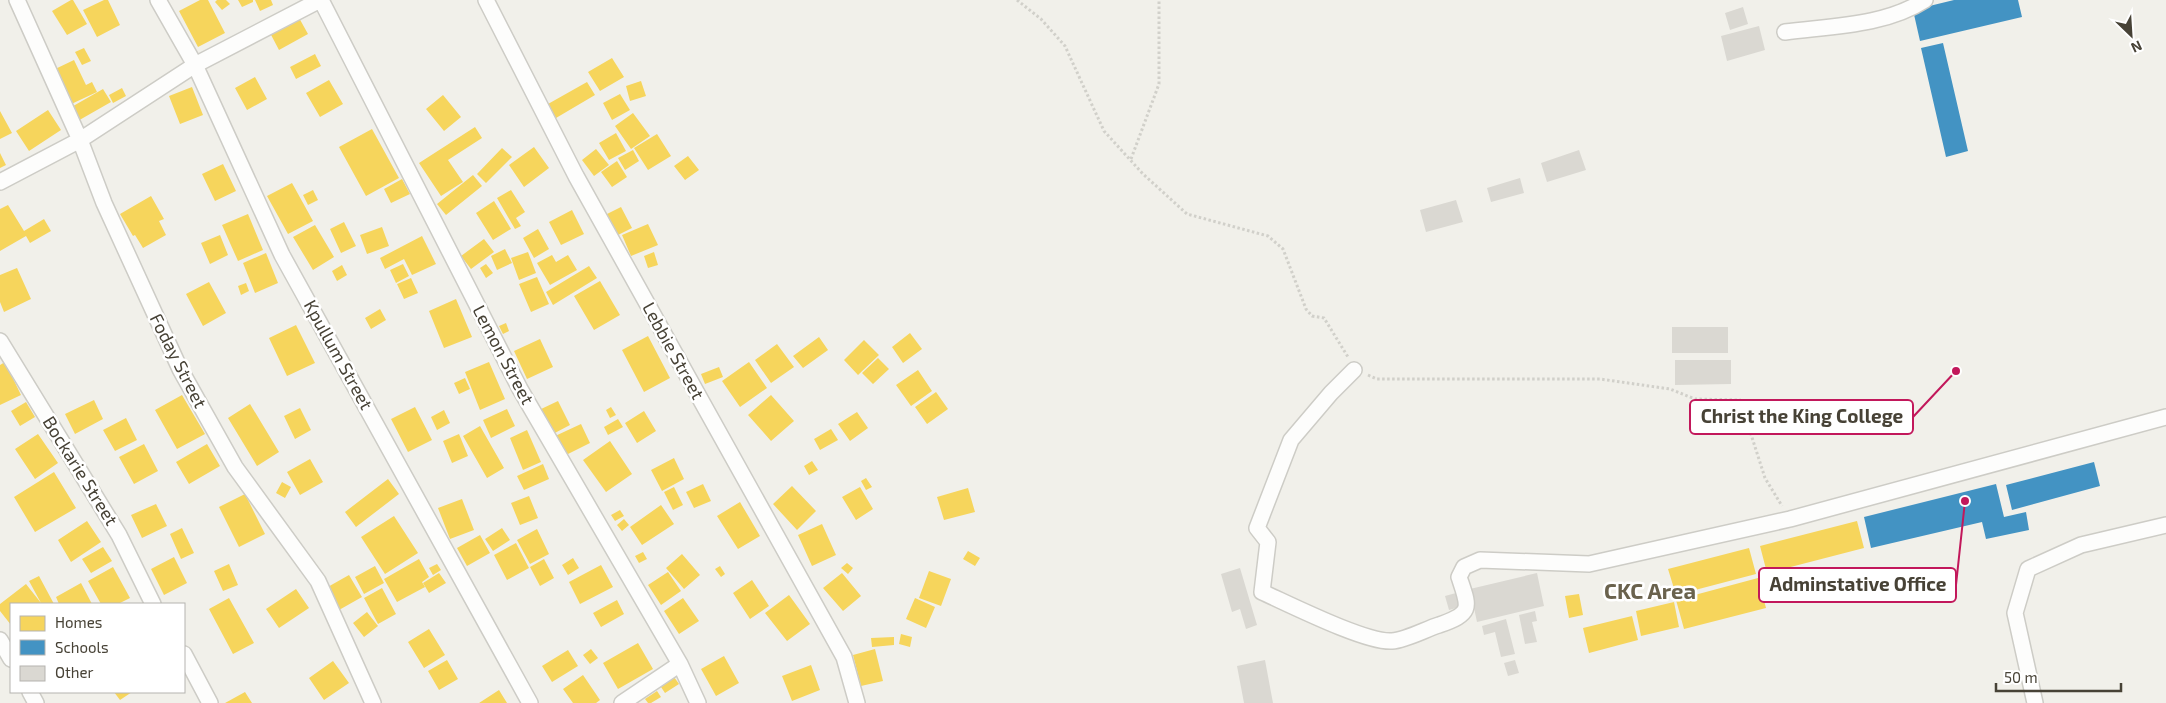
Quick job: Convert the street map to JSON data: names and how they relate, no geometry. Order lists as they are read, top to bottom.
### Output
{
  "streets": {
    "street": [
      "Lebbie Street",
      "Kpullum Street",
      "Lemon Street",
      "Foday Street",
      "Bockarie Street"
    ]
  },
  "districts": ["CKC Area"],
  "places": ["Christ the King College", "Adminstative Office"],
  "legend": ["Homes", "Schools", "Other"],
  "scale_bar": "50 m",
  "north": "bottom right"
}
